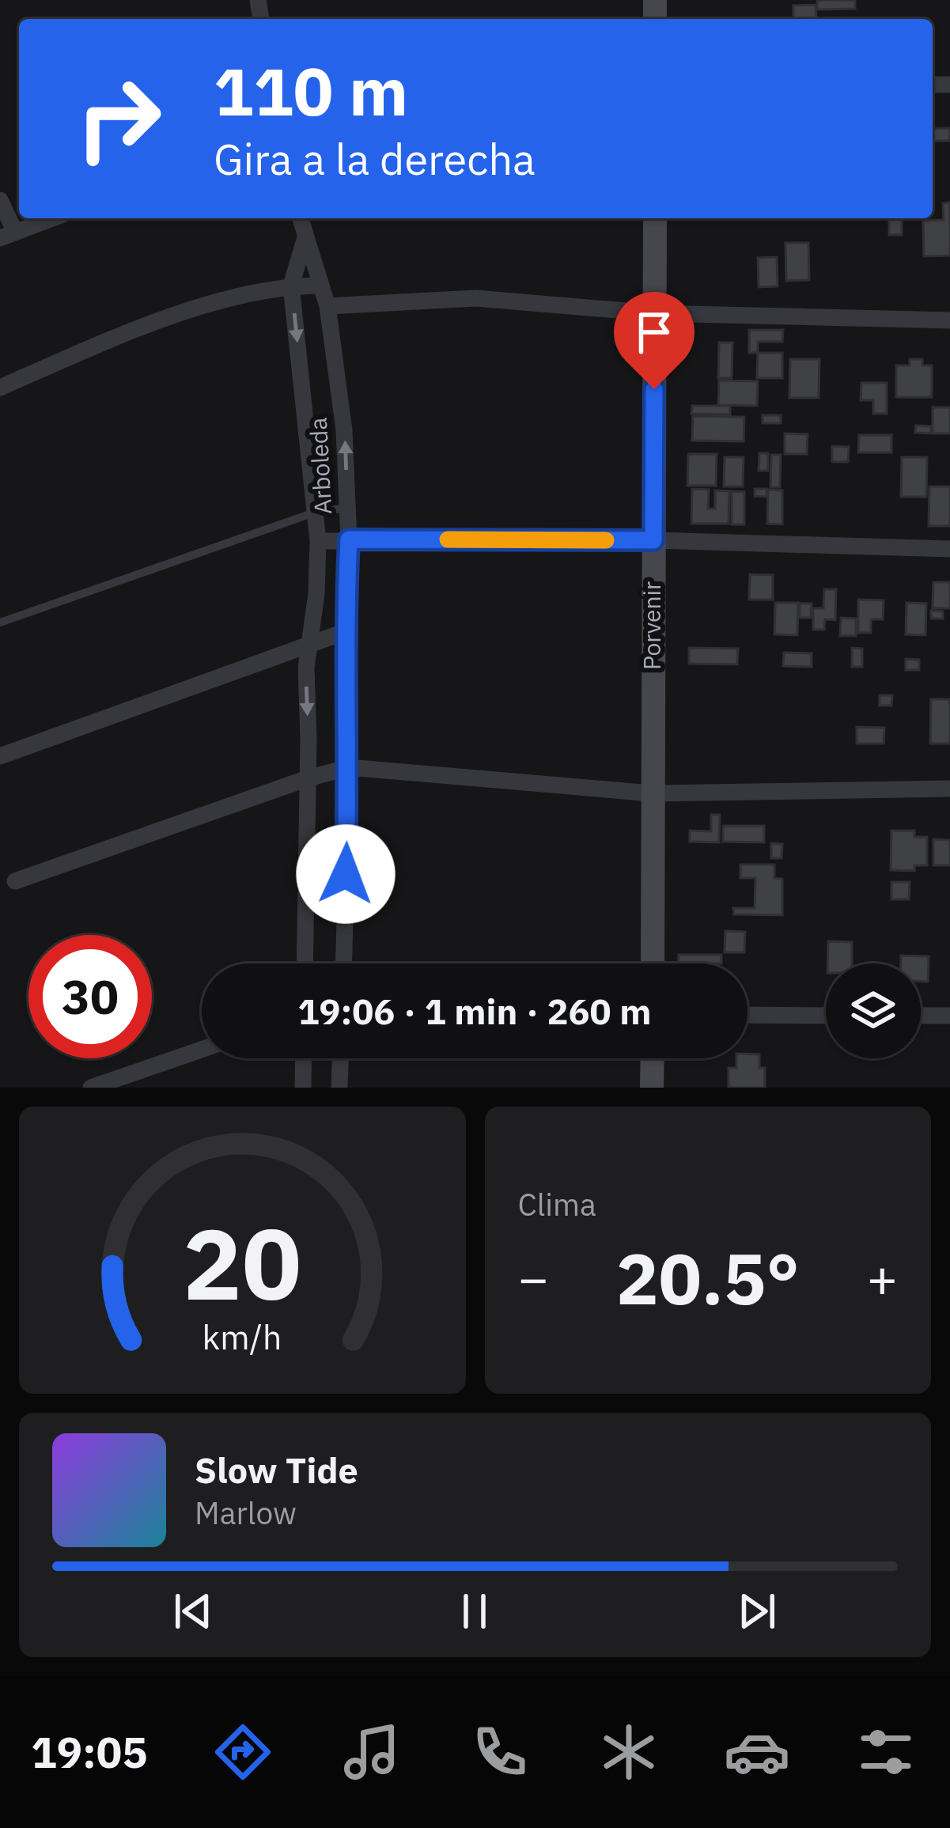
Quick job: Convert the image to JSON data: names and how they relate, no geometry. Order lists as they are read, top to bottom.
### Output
{
  "streets": {
    "street": ["Arboleda", "Porvenir"]
  },
  "page": {
    "turn": ["110 m", "Gira a la derecha"],
    "limit": "30",
    "trip": "19:06 · 1 min · 260 m",
    "tile": "Clima",
    "heat": ["−", "20.5°", "+"],
    "song": ["Slow Tide", "Marlow"],
    "tabs": "19:05",
    "gauge": ["20", "km/h"]
  }
}
